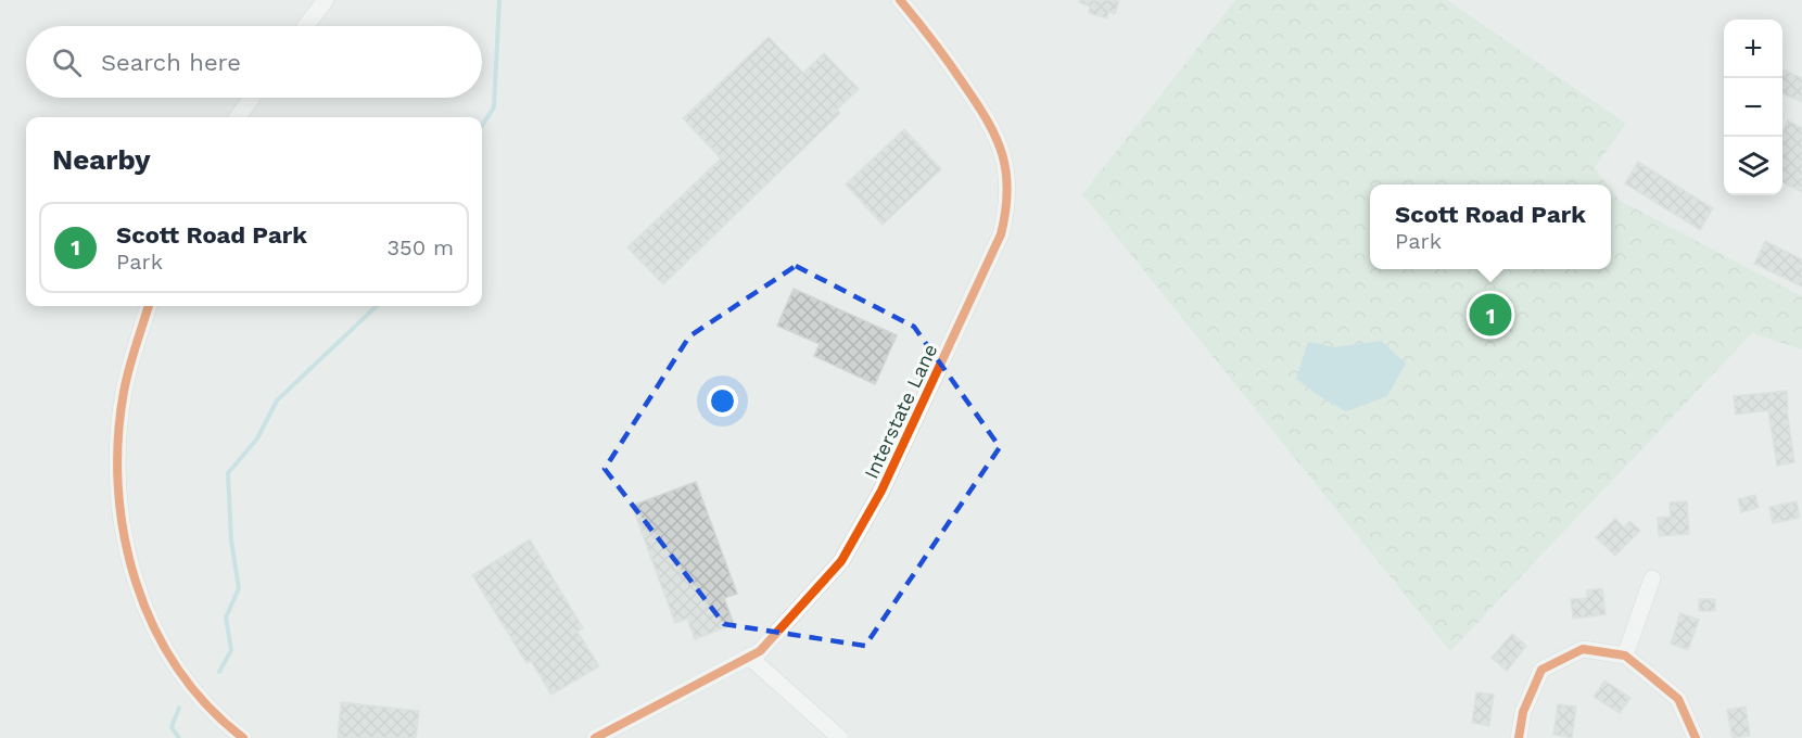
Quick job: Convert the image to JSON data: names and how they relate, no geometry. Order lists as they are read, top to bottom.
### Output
{
  "streets": {
    "street": ["Interstate Lane"]
  },
  "page": {
    "map_buttons": ["+", "−"],
    "search": "Search here",
    "heading": "Nearby",
    "popup": ["Scott Road Park", "Park"],
    "list": [
      {
        "mark": "1",
        "name": "Scott Road Park",
        "note": "Park",
        "value": "350 m"
      }
    ],
    "pins": "1"
  }
}
